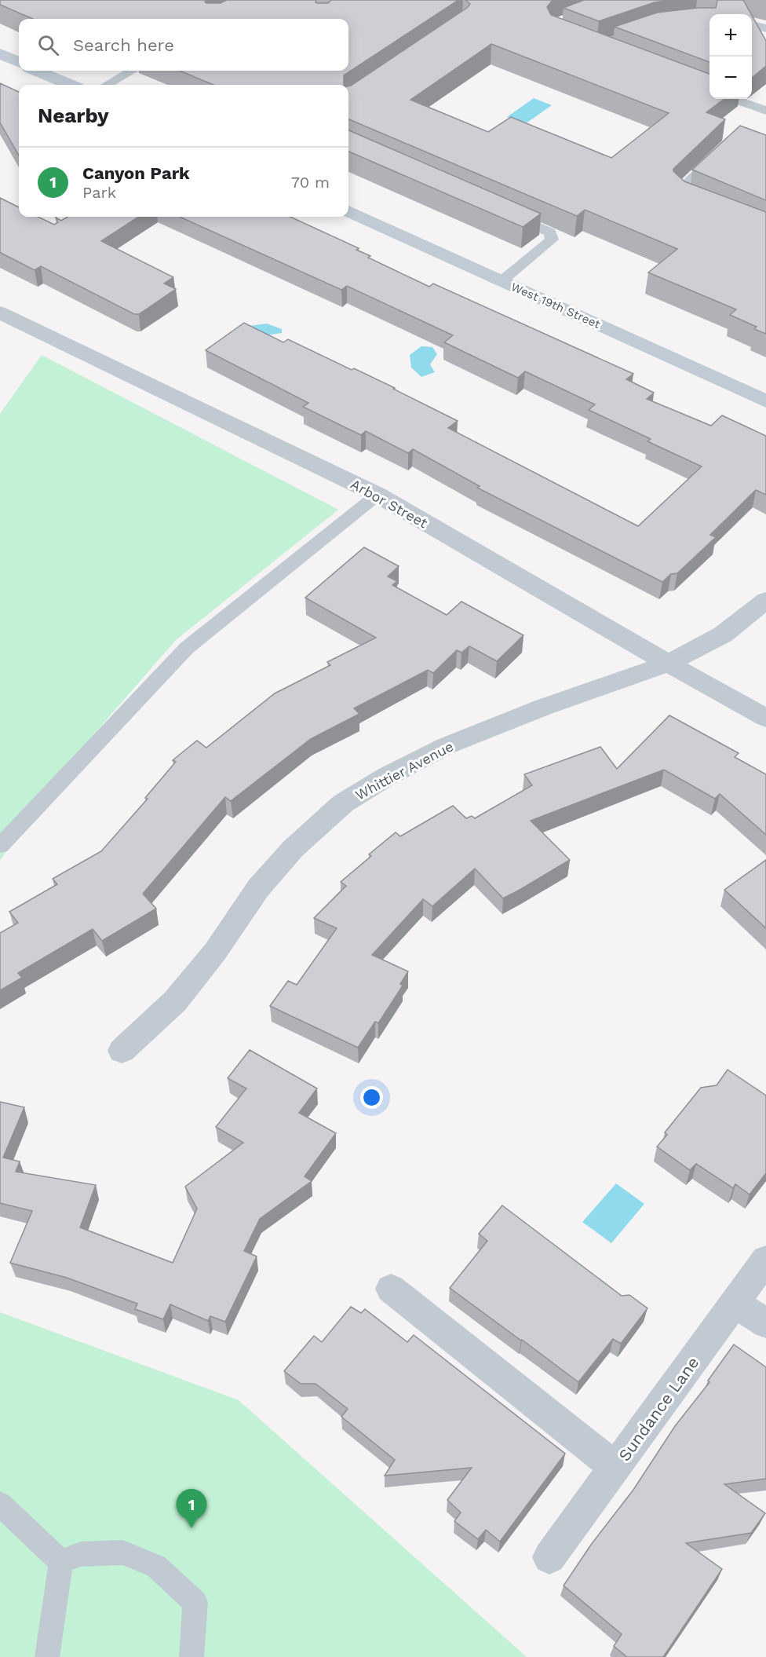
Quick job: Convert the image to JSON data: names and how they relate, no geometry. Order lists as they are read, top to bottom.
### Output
{
  "streets": {
    "street": [
      "West 19th Street",
      "Arbor Street",
      "Whittier Avenue",
      "Sundance Lane"
    ]
  },
  "crossings": [
    ["Arbor Street", "Whittier Avenue"]
  ],
  "page": {
    "map_buttons": ["+", "−"],
    "search": "Search here",
    "heading": "Nearby",
    "list": [
      {
        "mark": "1",
        "name": "Canyon Park",
        "note": "Park",
        "value": "70 m"
      }
    ],
    "pins": "1"
  }
}
